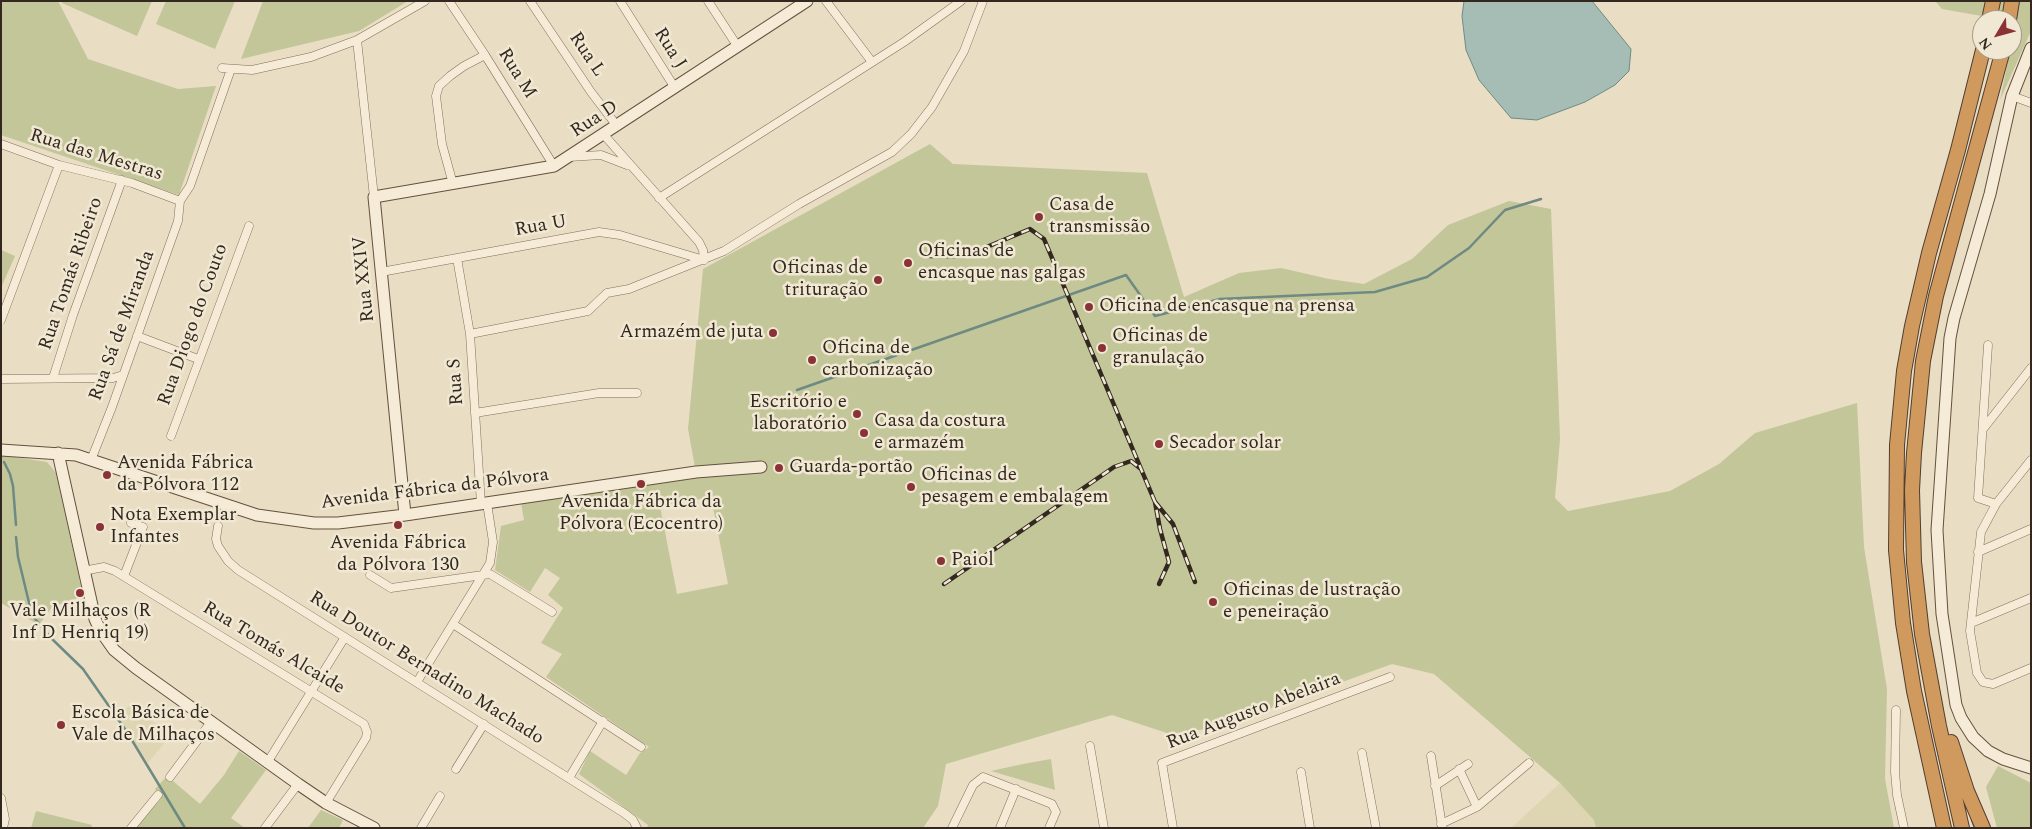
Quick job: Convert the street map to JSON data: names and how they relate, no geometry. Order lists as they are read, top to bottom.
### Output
{
  "streets": {
    "street": [
      "Rua J",
      "Rua L",
      "Rua M",
      "Rua D",
      "Rua das Mestras",
      "Rua U",
      "Rua Tomás Ribeiro",
      "Rua XXIV",
      "Rua Diogo do Couto",
      "Rua Sá de Miranda",
      "Rua S",
      "Avenida Fábrica da Pólvora",
      "Rua Tomás Alcaide",
      "Rua Doutor Bernadino Machado",
      "Rua Augusto Abelaira"
    ]
  },
  "crossings": [
    ["Rua J", "Rua D"],
    ["Rua L", "Rua D"],
    ["Rua M", "Rua D"],
    ["Rua D", "Rua XXIV"],
    ["Rua das Mestras", "Rua Tomás Ribeiro"],
    ["Rua das Mestras", "Rua Sá de Miranda"],
    ["Rua U", "Rua XXIV"],
    ["Rua U", "Rua S"],
    ["Rua XXIV", "Avenida Fábrica da Pólvora"],
    ["Rua Sá de Miranda", "Avenida Fábrica da Pólvora"],
    ["Rua S", "Avenida Fábrica da Pólvora"],
    ["Rua S", "Rua Doutor Bernadino Machado"]
  ],
  "places": [
    "Casa de transmissão",
    "Oficinas de encasque nas galgas",
    "Oficinas de trituração",
    "Oficina de encasque na prensa",
    "Armazém de juta",
    "Oficinas de granulação",
    "Oficina de carbonização",
    "Escritório e laboratório",
    "Casa da costura e armazém",
    "Secador solar",
    "Guarda-portão",
    "Avenida Fábrica da Pólvora 112",
    "Avenida Fábrica da Pólvora (Ecocentro)",
    "Oficinas de pesagem e embalagem",
    "Avenida Fábrica da Pólvora 130",
    "Nota Exemplar Infantes",
    "Paiol",
    "Vale Milhaços (R Inf D Henriq 19)",
    "Oficinas de lustração e peneiração",
    "Escola Básica de Vale de Milhaços"
  ],
  "north": "bottom left"
}
